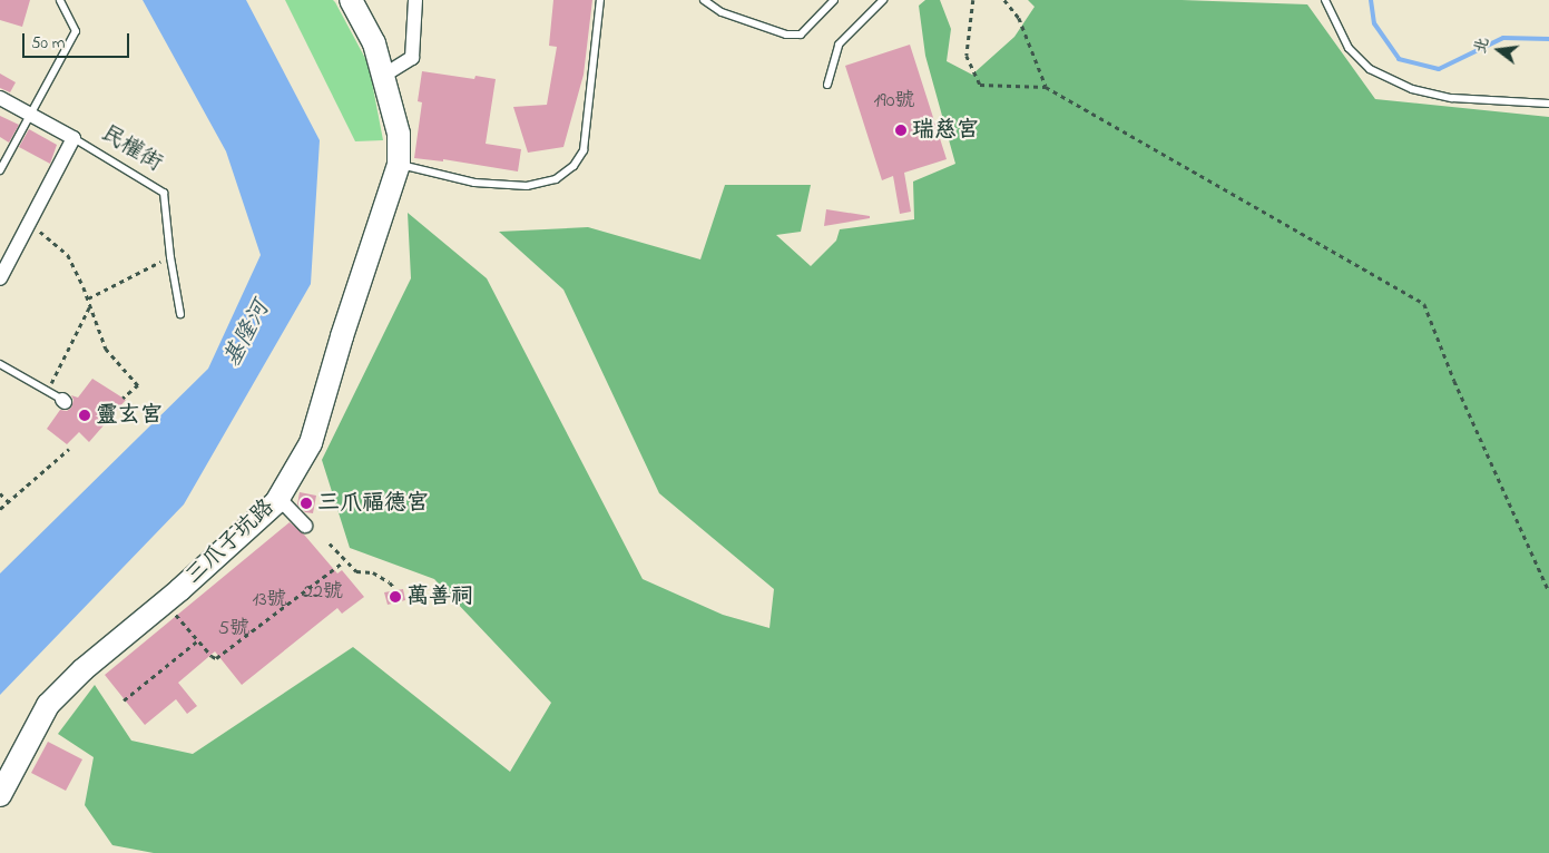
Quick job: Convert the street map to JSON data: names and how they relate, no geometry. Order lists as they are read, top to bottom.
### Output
{
  "streets": {
    "main road": ["三爪子坑路"],
    "street": ["民權街"]
  },
  "water": ["基隆河"],
  "places": [
    "瑞慈宮",
    "靈玄宮",
    "三爪福德宮",
    "萬善祠"
  ],
  "house_numbers": [
    "190號",
    "22號",
    "13號",
    "5號"
  ],
  "scale_bar": "50 m",
  "north": "left"
}
